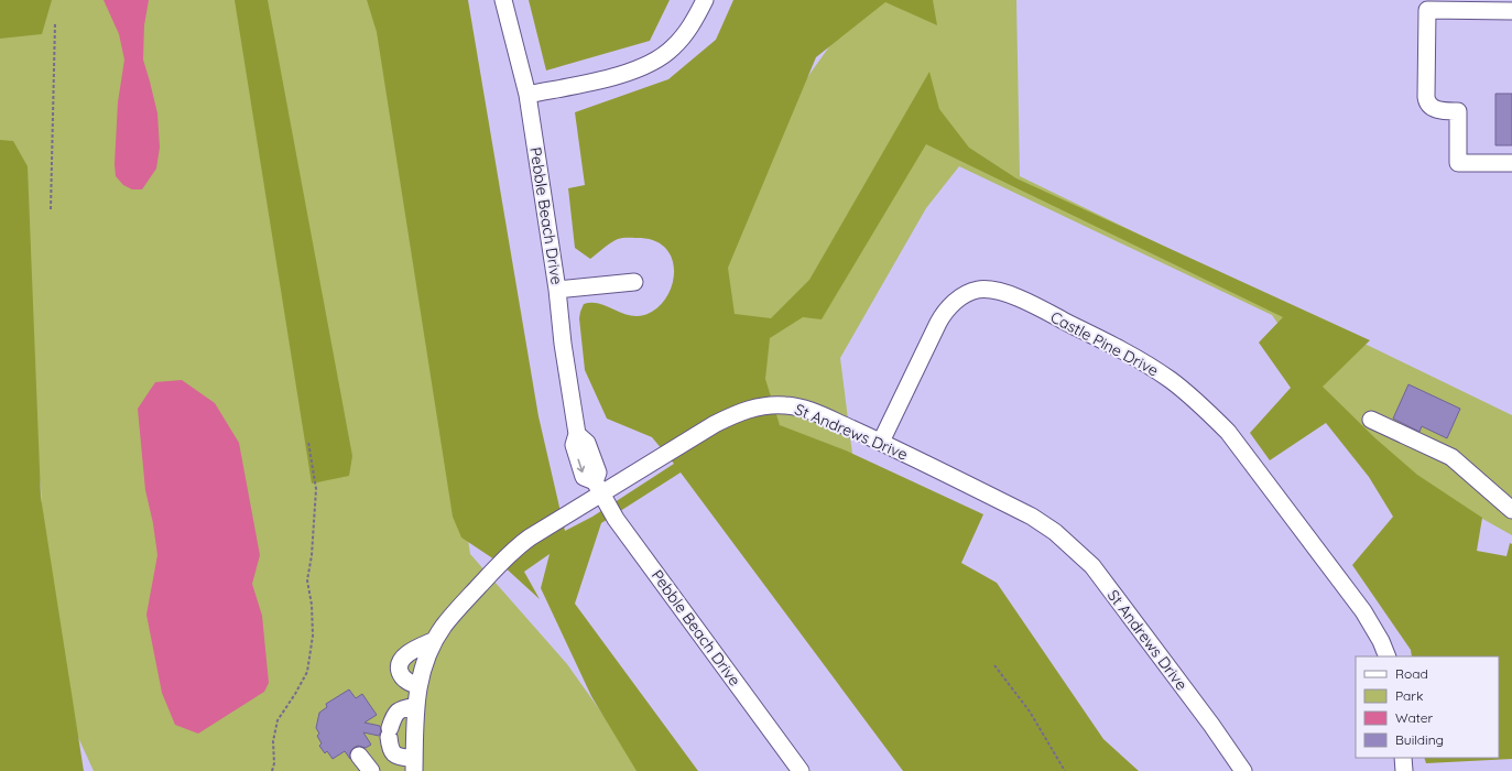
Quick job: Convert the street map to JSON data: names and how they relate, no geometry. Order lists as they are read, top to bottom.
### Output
{
  "streets": {
    "street": ["Pebble Beach Drive", "Castle Pine Drive", "St Andrews Drive"]
  },
  "crossings": [
    ["Pebble Beach Drive", "St Andrews Drive"],
    ["Castle Pine Drive", "St Andrews Drive"]
  ],
  "legend": [
    "Road",
    "Park",
    "Water",
    "Building"
  ]
}
